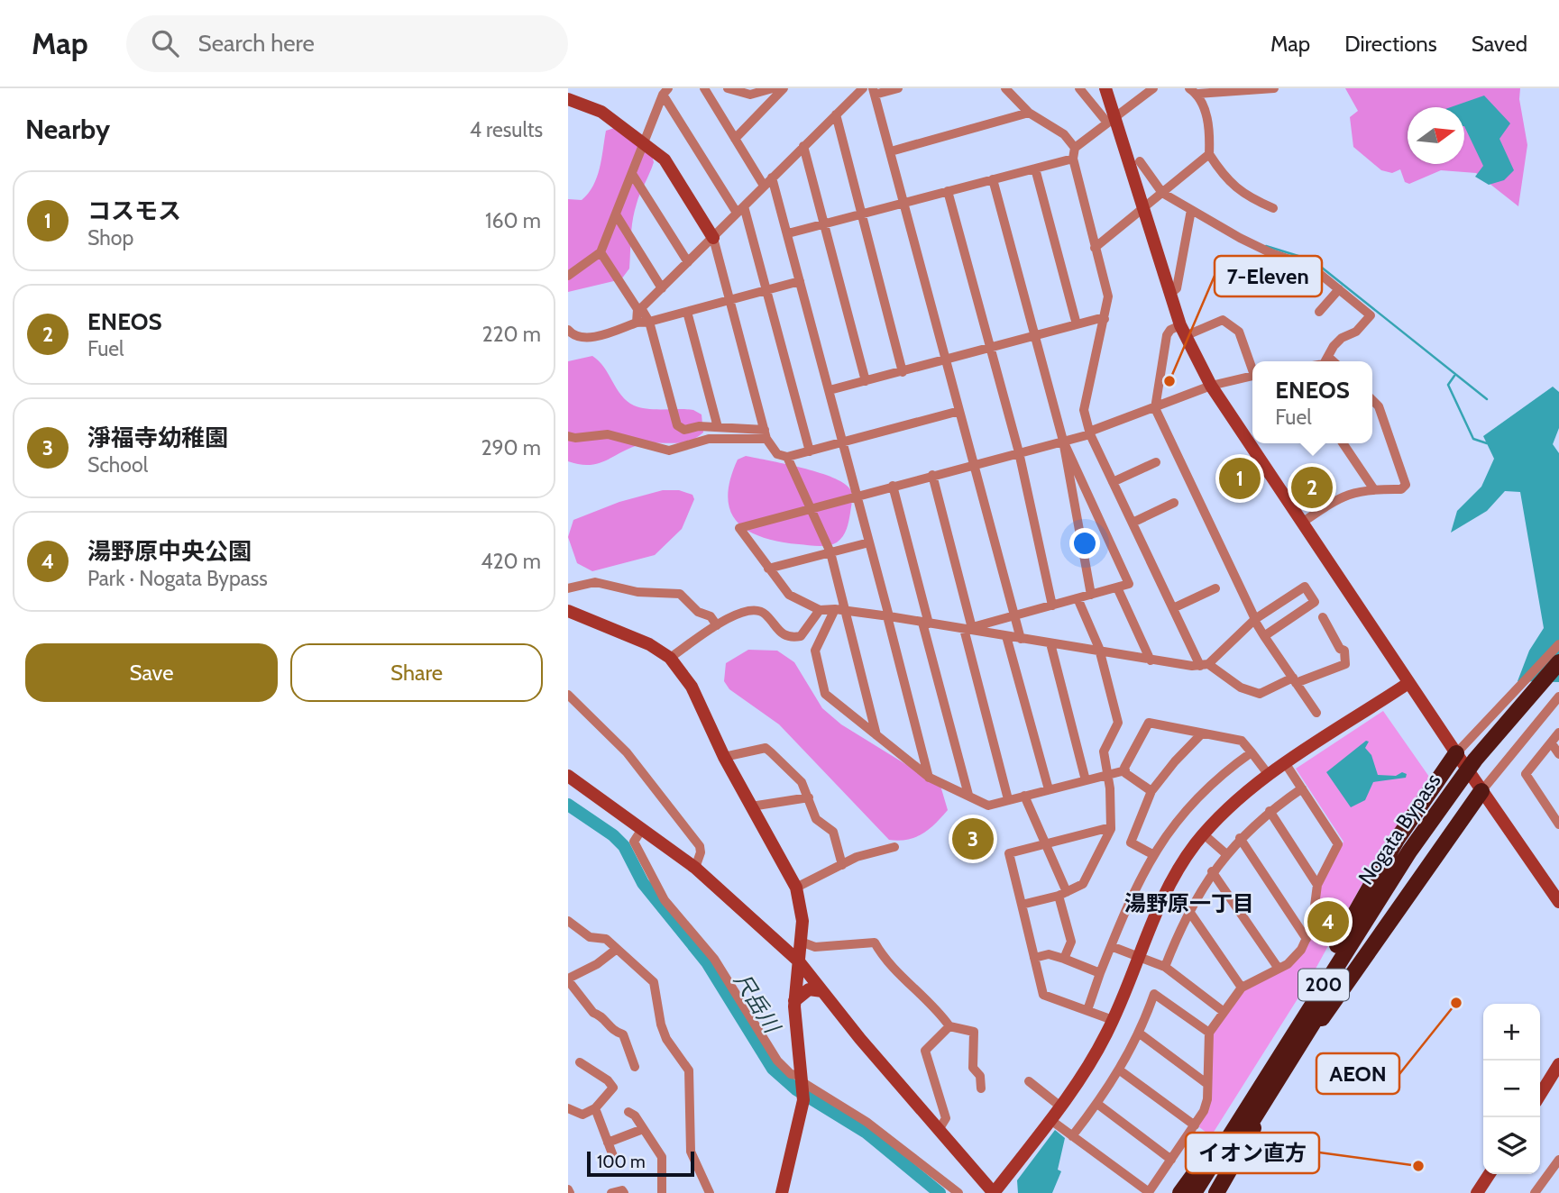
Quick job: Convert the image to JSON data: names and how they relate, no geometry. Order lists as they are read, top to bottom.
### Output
{
  "streets": {
    "highway": ["Nogata Bypass", "200"]
  },
  "districts": ["湯野原一丁目"],
  "water": ["尺岳川"],
  "places": ["7-Eleven", "AEON", "イオン直方"],
  "scale_bar": "100 m",
  "north": "right",
  "page": {
    "header": "Map",
    "search": "Search here",
    "nav": ["Map", "Directions", "Saved"],
    "heading": ["Nearby", "4 results"],
    "list": [
      {
        "mark": "1",
        "name": "コスモス",
        "note": "Shop",
        "value": "160 m"
      },
      {
        "mark": "2",
        "name": "ENEOS",
        "note": "Fuel",
        "value": "220 m"
      },
      {
        "mark": "3",
        "name": "淨福寺幼稚園",
        "note": "School",
        "value": "290 m"
      },
      {
        "mark": "4",
        "name": "湯野原中央公園",
        "note": "Park · Nogata Bypass",
        "value": "420 m"
      }
    ],
    "popup": ["ENEOS", "Fuel"],
    "pins": [
      "1",
      "2",
      "3",
      "4"
    ],
    "buttons": ["Save", "Share"],
    "map_buttons": ["+", "−"],
    "scale": "100 m"
  }
}
